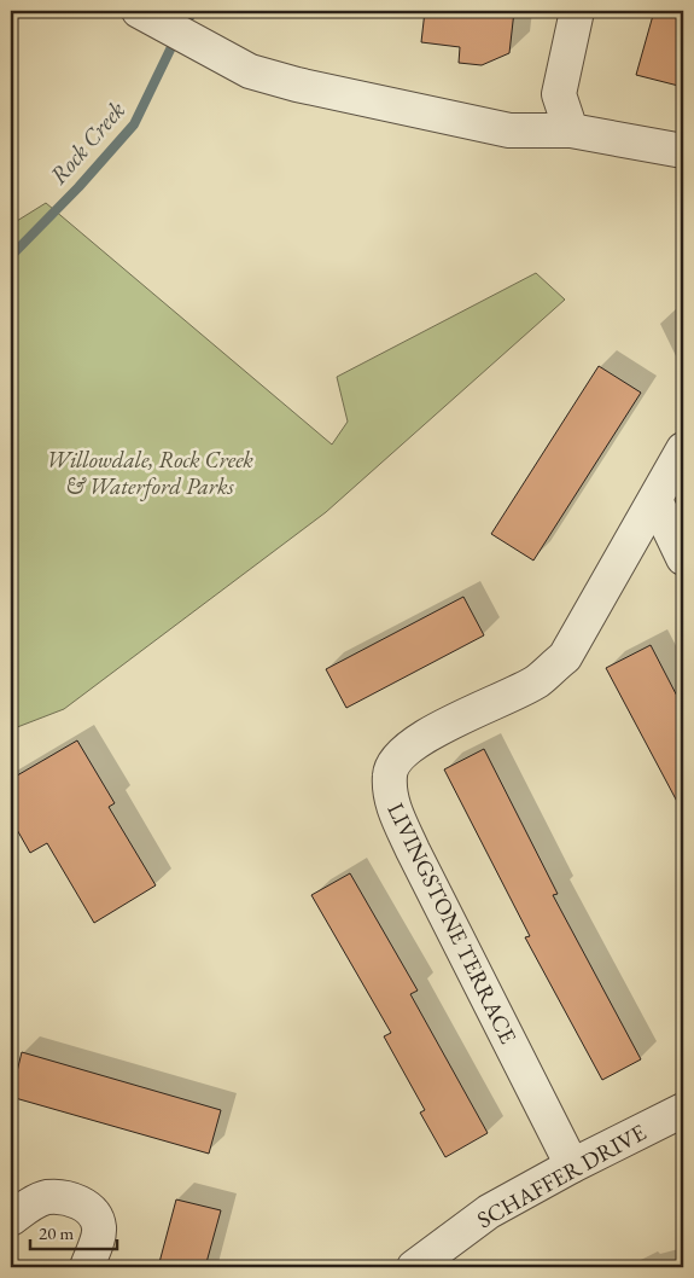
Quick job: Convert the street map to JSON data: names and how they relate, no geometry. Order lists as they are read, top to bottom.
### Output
{
  "streets": {
    "street": ["LIVINGSTONE TERRACE", "SCHAFFER DRIVE"]
  },
  "crossings": [
    ["LIVINGSTONE TERRACE", "SCHAFFER DRIVE"]
  ],
  "water": ["Rock Creek"],
  "parks": ["Willowdale, Rock Creek & Waterford Parks"],
  "scale_bar": "20 m"
}
